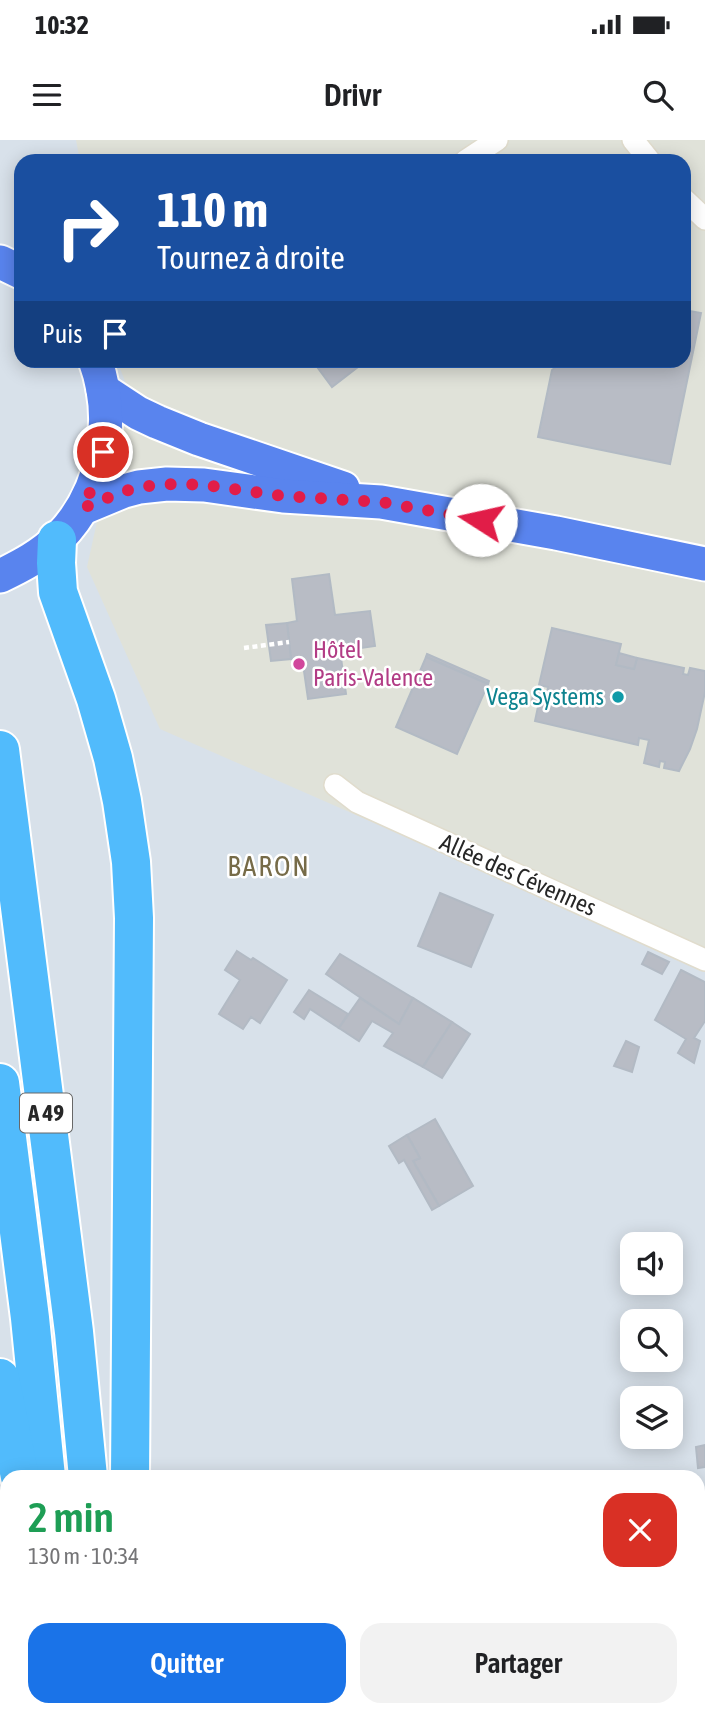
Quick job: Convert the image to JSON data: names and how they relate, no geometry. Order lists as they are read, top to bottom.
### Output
{
  "streets": {
    "highway": ["A 49"],
    "street": ["Allée des Cévennes"]
  },
  "districts": ["BARON"],
  "places": ["Hôtel Paris-Valence", "Vega Systems"],
  "page": {
    "status": "10:32",
    "header": "Drivr",
    "turn": ["110 m", "Tournez à droite"],
    "then": "Puis",
    "heading": ["2 min", "130 m · 10:34"],
    "buttons": ["Quitter", "Partager"]
  }
}
